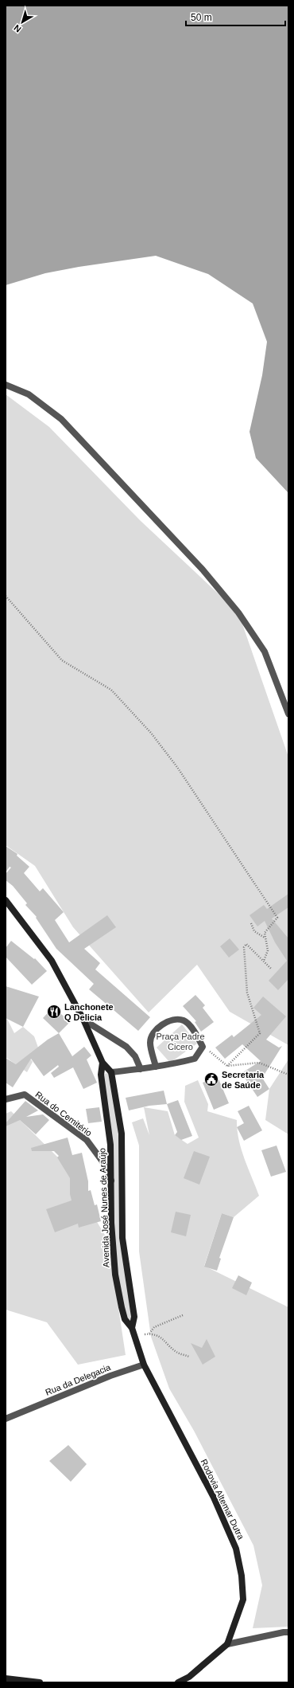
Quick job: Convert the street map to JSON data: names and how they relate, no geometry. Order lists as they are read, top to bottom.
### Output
{
  "streets": {
    "street": [
      "Rua do Cemitério",
      "Avenida José Nunes de Araújo",
      "Rua da Delegacia",
      "Rodovia Altemar Dutra"
    ]
  },
  "crossings": [
    ["Rua do Cemitério", "Avenida José Nunes de Araújo"],
    ["Avenida José Nunes de Araújo", "Rodovia Altemar Dutra"],
    ["Rua da Delegacia", "Rodovia Altemar Dutra"]
  ],
  "parks": ["Praça Padre Cicero"],
  "places": {
    "restaurant": ["Lanchonete Q Delicia"],
    "public building": ["Secretaria de Saúde"]
  },
  "scale_bar": "50 m",
  "north": "bottom left"
}
